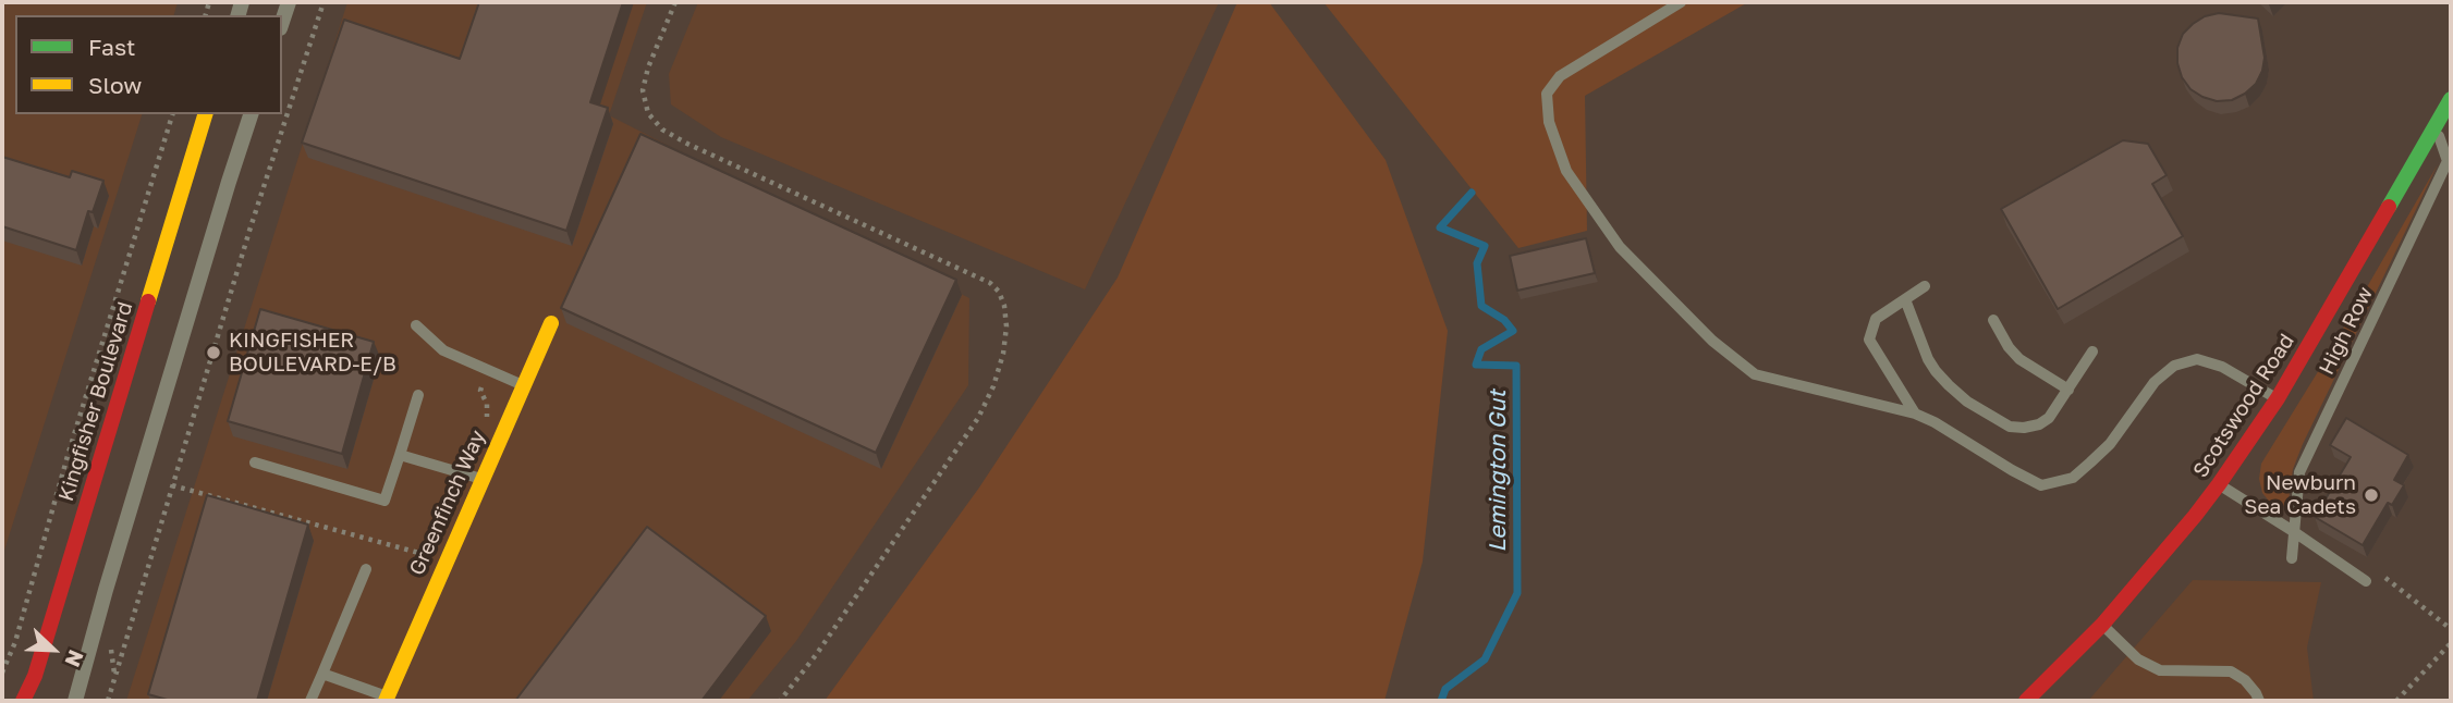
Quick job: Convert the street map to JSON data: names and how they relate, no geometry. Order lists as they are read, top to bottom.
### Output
{
  "streets": {
    "street": ["Kingfisher Boulevard", "Scotswood Road", "Greenfinch Way"],
    "lane": ["High Row"]
  },
  "crossings": [
    ["High Row", "Scotswood Road"]
  ],
  "water": ["Lemington Gut"],
  "places": ["KINGFISHER BOULEVARD-E/B", "Newburn Sea Cadets"],
  "legend": ["Fast", "Slow"],
  "north": "bottom right"
}
